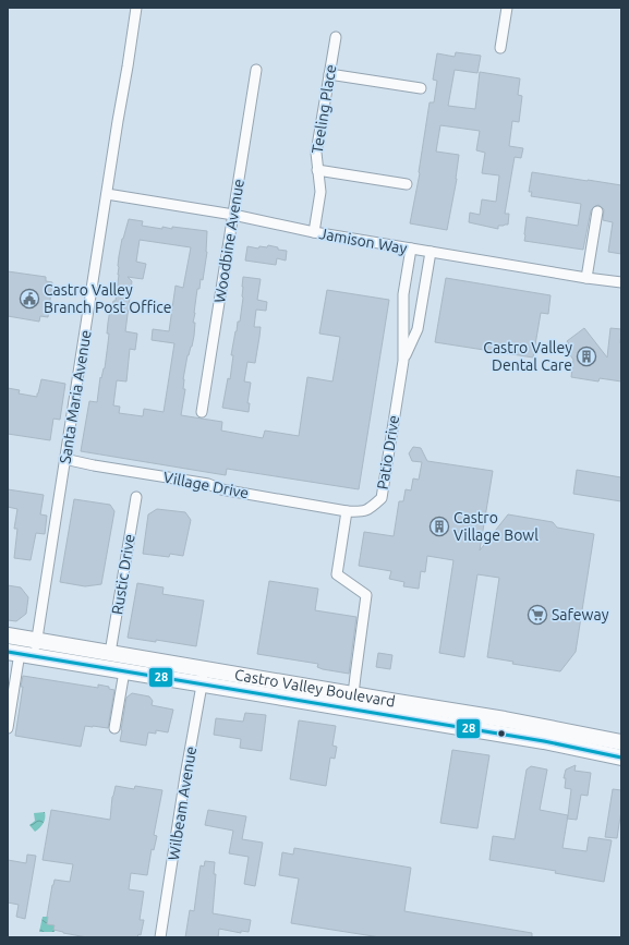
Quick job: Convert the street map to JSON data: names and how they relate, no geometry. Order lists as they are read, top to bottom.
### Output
{
  "streets": {
    "main road": ["Castro Valley Boulevard"],
    "street": [
      "Teeling Place",
      "Woodbine Avenue",
      "Jamison Way",
      "Santa Maria Avenue",
      "Patio Drive",
      "Village Drive",
      "Rustic Drive",
      "Wilbeam Avenue"
    ]
  },
  "crossings": [
    ["Teeling Place", "Jamison Way"],
    ["Woodbine Avenue", "Jamison Way"],
    ["Jamison Way", "Santa Maria Avenue"],
    ["Jamison Way", "Patio Drive"],
    ["Santa Maria Avenue", "Village Drive"],
    ["Santa Maria Avenue", "Castro Valley Boulevard"],
    ["Patio Drive", "Village Drive"],
    ["Rustic Drive", "Castro Valley Boulevard"],
    ["Castro Valley Boulevard", "Wilbeam Avenue"]
  ],
  "places": {
    "public building": ["Castro Valley Branch Post Office"],
    "building": ["Castro Valley Dental Care", "Castro Village Bowl"],
    "supermarket": ["Safeway"]
  },
  "lines": ["transit line 28"]
}
